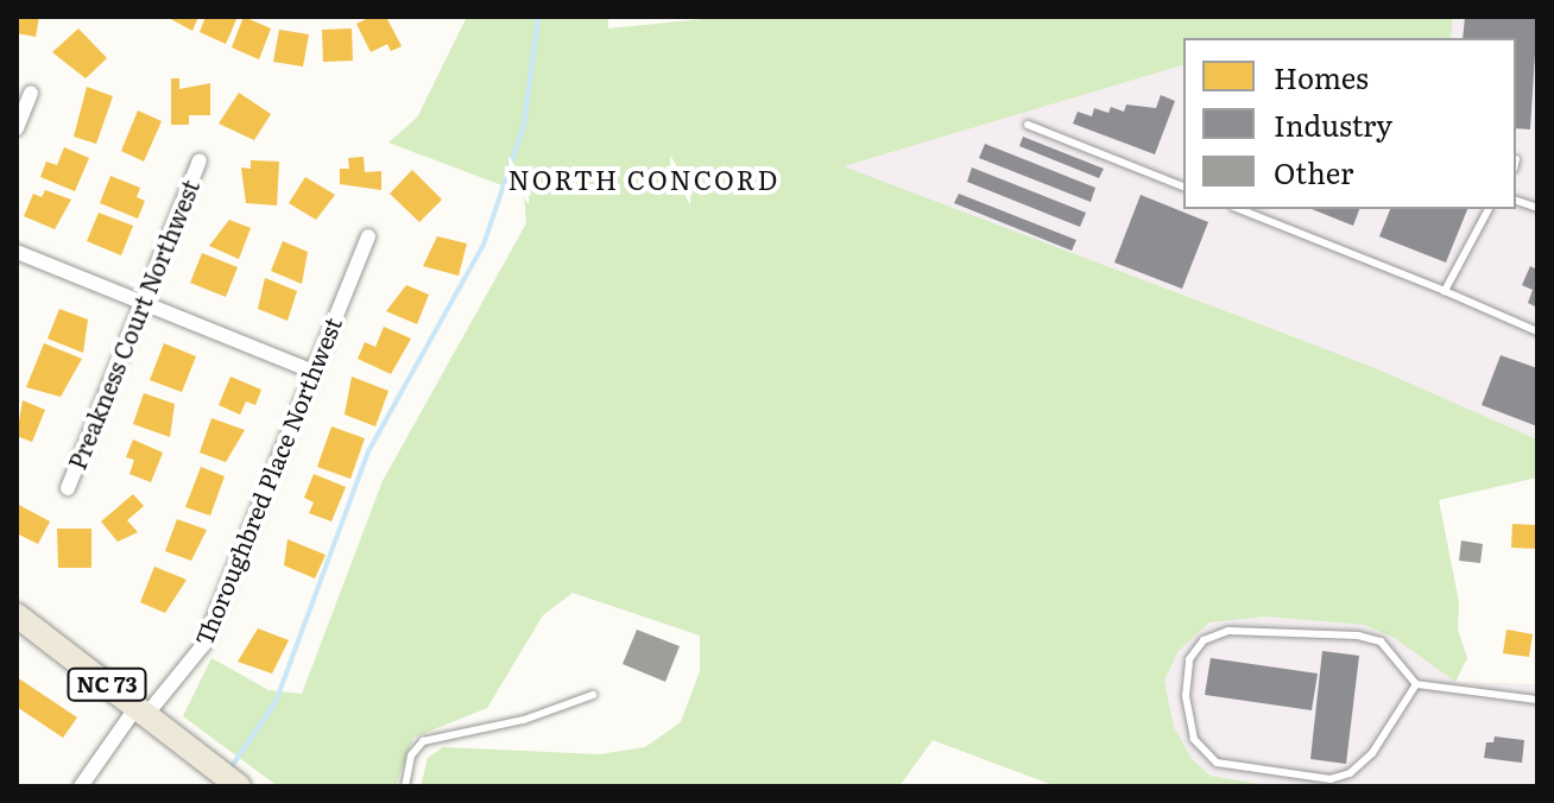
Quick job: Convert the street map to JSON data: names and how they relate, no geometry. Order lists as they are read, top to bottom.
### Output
{
  "streets": {
    "main road": ["NC 73"],
    "street": ["Preakness Court Northwest", "Thoroughbred Place Northwest"]
  },
  "crossings": [
    ["Thoroughbred Place Northwest", "NC 73"]
  ],
  "districts": ["NORTH CONCORD"],
  "legend": ["Homes", "Industry", "Other"]
}
